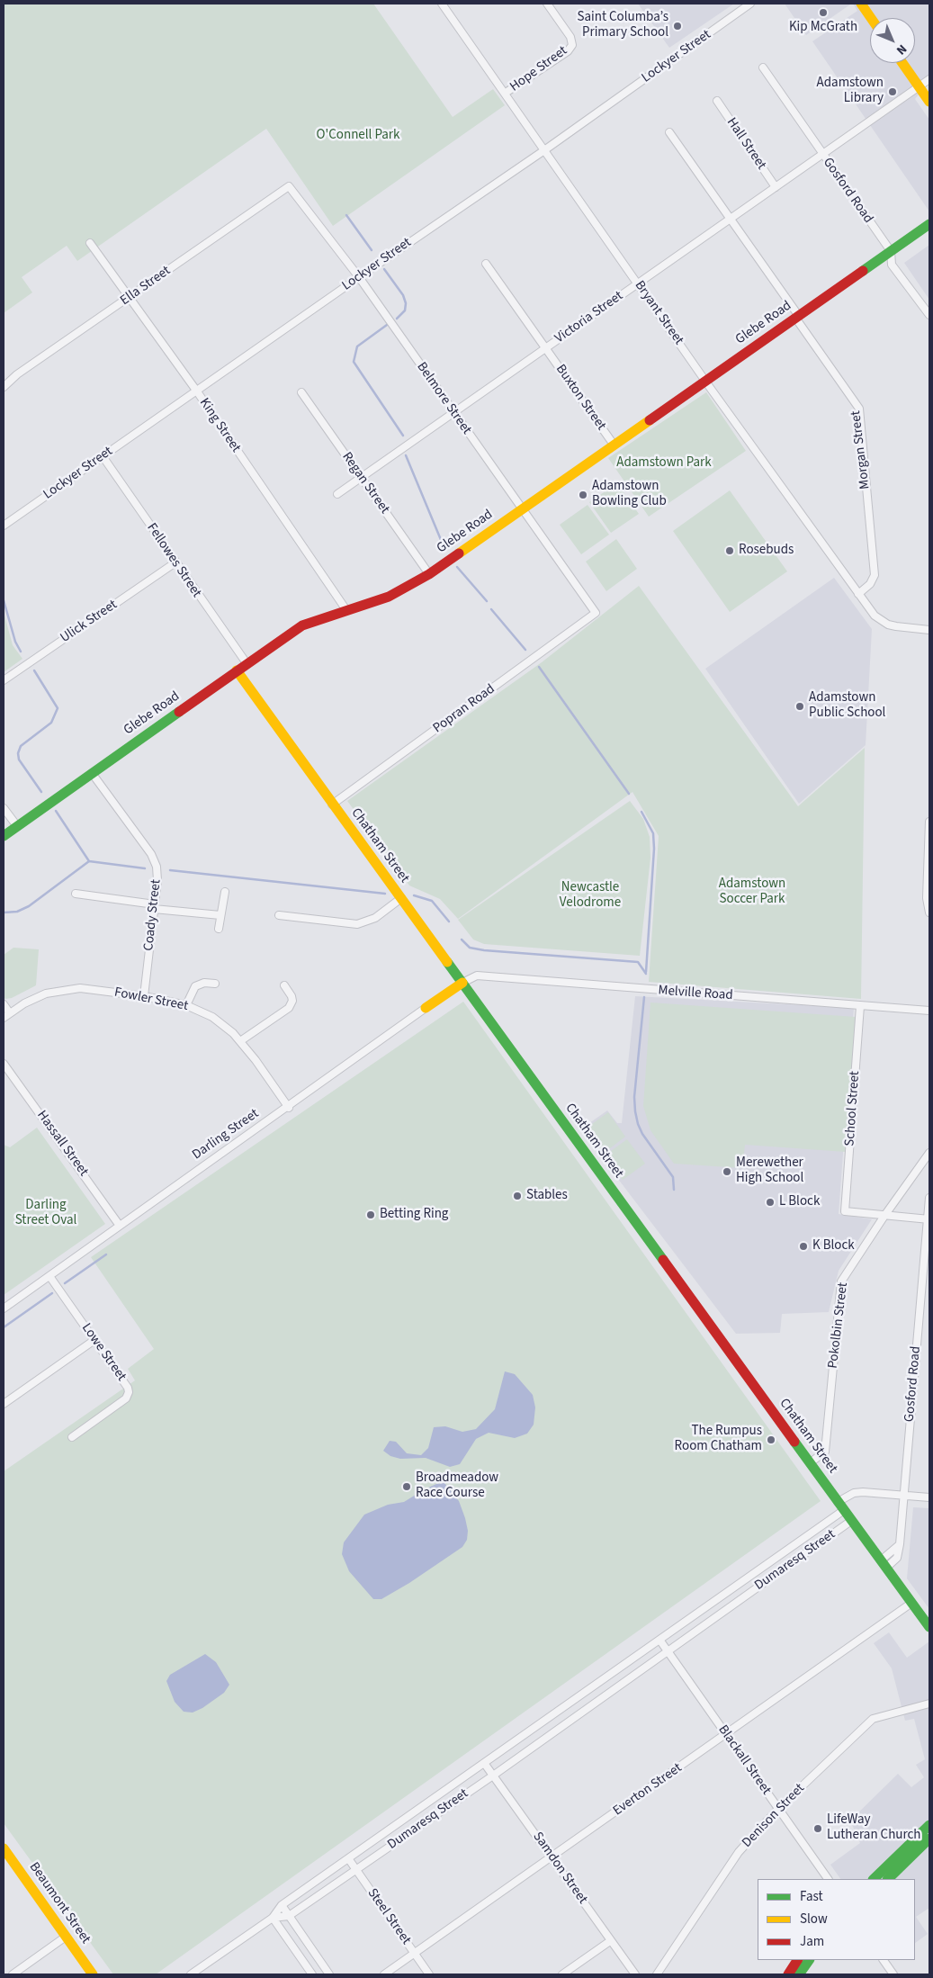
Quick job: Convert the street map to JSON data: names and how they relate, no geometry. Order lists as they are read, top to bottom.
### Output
{
  "streets": {
    "main road": [
      "Glebe Road",
      "Chatham Street",
      "Darling Street",
      "Beaumont Street"
    ],
    "street": [
      "Lockyer Street",
      "Hope Street",
      "Hall Street",
      "Gosford Road",
      "Ella Street",
      "Bryant Street",
      "Victoria Street",
      "Buxton Street",
      "Belmore Street",
      "King Street",
      "Morgan Street",
      "Regan Street",
      "Fellowes Street",
      "Ulick Street",
      "Popran Road",
      "Coady Street",
      "Melville Road",
      "Fowler Street",
      "School Street",
      "Hassall Street",
      "Pokolbin Street",
      "Lowe Street",
      "Dumaresq Street",
      "Blackall Street",
      "Everton Street",
      "Denison Street",
      "Samdon Street",
      "Steel Street"
    ]
  },
  "crossings": [
    ["Lockyer Street", "Bryant Street"],
    ["Lockyer Street", "Belmore Street"],
    ["Lockyer Street", "King Street"],
    ["Lockyer Street", "Fellowes Street"],
    ["Hope Street", "Bryant Street"],
    ["Hall Street", "Victoria Street"],
    ["Gosford Road", "Victoria Street"],
    ["Gosford Road", "Glebe Road"],
    ["Gosford Road", "Chatham Street"],
    ["Gosford Road", "Dumaresq Street"],
    ["Ella Street", "Belmore Street"],
    ["Ella Street", "King Street"],
    ["Bryant Street", "Victoria Street"],
    ["Bryant Street", "Glebe Road"],
    ["Bryant Street", "Morgan Street"],
    ["Victoria Street", "Buxton Street"],
    ["Victoria Street", "Belmore Street"],
    ["Victoria Street", "Morgan Street"],
    ["Victoria Street", "Regan Street"],
    ["Glebe Road", "Buxton Street"],
    ["Glebe Road", "Belmore Street"],
    ["Glebe Road", "King Street"],
    ["Glebe Road", "Morgan Street"],
    ["Glebe Road", "Regan Street"],
    ["Glebe Road", "Fellowes Street"],
    ["Glebe Road", "Chatham Street"],
    ["Glebe Road", "Coady Street"],
    ["Belmore Street", "Popran Road"],
    ["Fellowes Street", "Ulick Street"],
    ["Popran Road", "Chatham Street"],
    ["Chatham Street", "Melville Road"],
    ["Chatham Street", "Darling Street"],
    ["Chatham Street", "Pokolbin Street"],
    ["Chatham Street", "Dumaresq Street"],
    ["Chatham Street", "Everton Street"],
    ["Coady Street", "Fowler Street"],
    ["Melville Road", "School Street"],
    ["Melville Road", "Darling Street"],
    ["Fowler Street", "Darling Street"],
    ["School Street", "Pokolbin Street"],
    ["Darling Street", "Hassall Street"],
    ["Darling Street", "Lowe Street"],
    ["Dumaresq Street", "Blackall Street"],
    ["Dumaresq Street", "Samdon Street"],
    ["Dumaresq Street", "Steel Street"],
    ["Blackall Street", "Everton Street"],
    ["Blackall Street", "Denison Street"],
    ["Everton Street", "Samdon Street"],
    ["Everton Street", "Steel Street"]
  ],
  "parks": [
    "O'Connell Park",
    "Adamstown Park",
    "Adamstown Soccer Park",
    "Newcastle Velodrome",
    "Darling Street Oval"
  ],
  "places": [
    "Kip McGrath",
    "Saint Columba’s Primary School",
    "Adamstown Library",
    "Adamstown Bowling Club",
    "Rosebuds",
    "Adamstown Public School",
    "Merewether High School",
    "Stables",
    "L Block",
    "Betting Ring",
    "K Block",
    "The Rumpus Room Chatham",
    "Broadmeadow Race Course",
    "LifeWay Lutheran Church"
  ],
  "legend": ["Fast", "Slow", "Jam"],
  "north": "bottom right"
}
